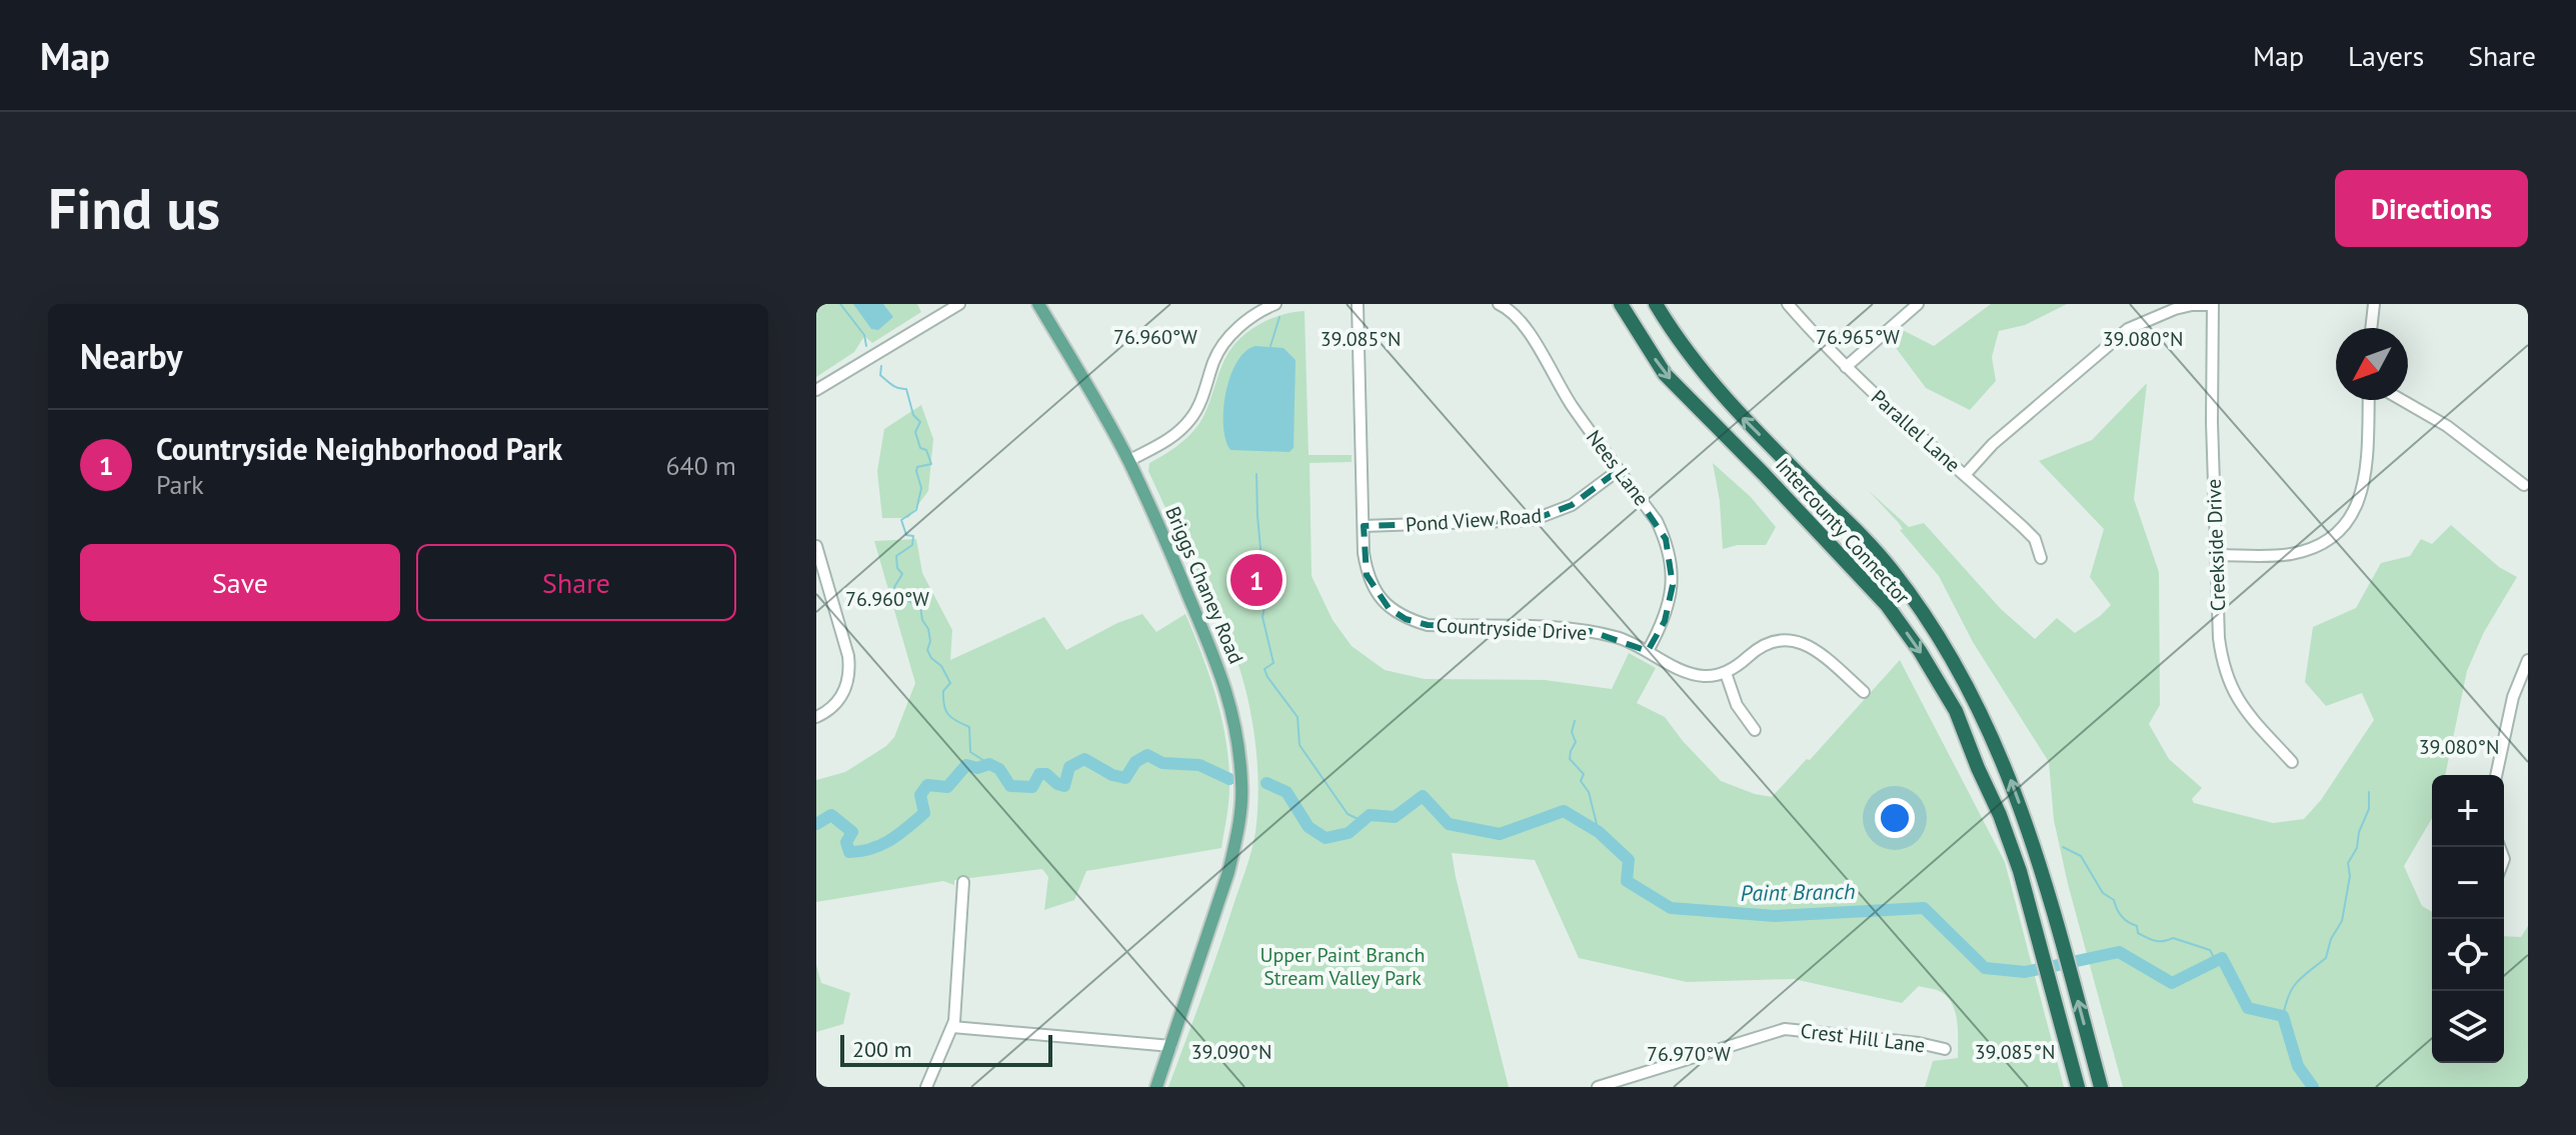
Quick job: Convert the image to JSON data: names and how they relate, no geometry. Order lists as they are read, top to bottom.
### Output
{
  "streets": {
    "highway": ["Intercounty Connector"],
    "main road": ["Briggs Chaney Road"],
    "street": [
      "Parallel Lane",
      "Nees Lane",
      "Pond View Road",
      "Creekside Drive",
      "Countryside Drive",
      "Crest Hill Lane"
    ]
  },
  "crossings": [
    ["Nees Lane", "Pond View Road"],
    ["Nees Lane", "Countryside Drive"],
    ["Pond View Road", "Countryside Drive"]
  ],
  "water": ["Paint Branch"],
  "parks": ["Upper Paint Branch Stream Valley Park"],
  "scale_bar": "200 m",
  "north": "bottom left",
  "page": {
    "header": "Map",
    "nav": ["Map", "Layers", "Share"],
    "buttons": [
      "Directions",
      ["Save", "Share"]
    ],
    "title": "Find us",
    "heading": "Nearby",
    "list": [
      {
        "mark": "1",
        "name": "Countryside Neighborhood Park",
        "note": "Park",
        "value": "640 m"
      }
    ],
    "pins": "1",
    "map_buttons": ["+", "−"],
    "scale": "200 m"
  },
  "coordinates": [
    "76.960°W",
    "76.965°W",
    "39.085°N",
    "39.080°N",
    "39.090°N",
    "76.970°W"
  ]
}
